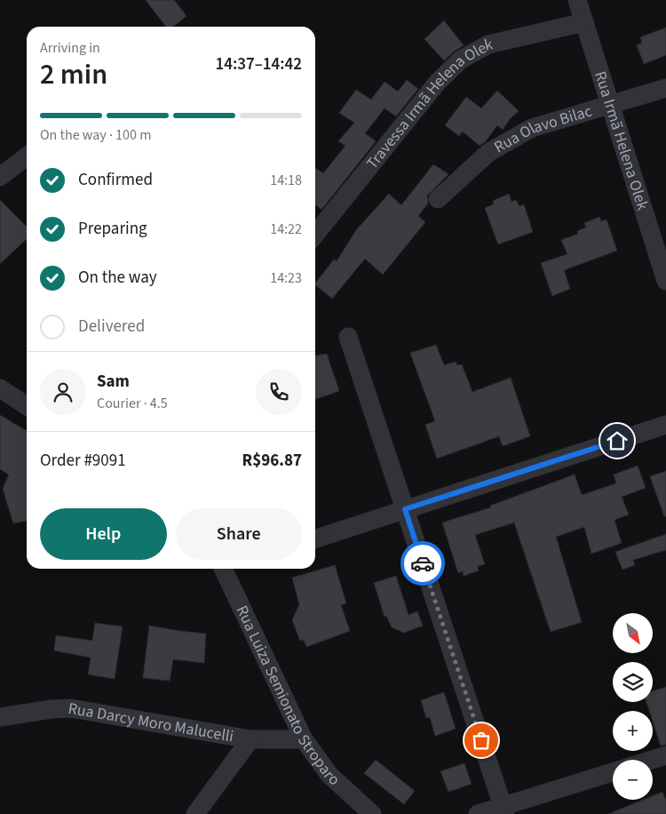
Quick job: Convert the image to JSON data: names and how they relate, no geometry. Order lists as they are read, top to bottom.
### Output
{
  "streets": {
    "street": [
      "Travessa Irmã Helena Olek",
      "Rua Olavo Bilac",
      "Rua Irmã Helena Olek",
      "Rua Luiza Semionato Stroparo",
      "Rua Darcy Moro Malucelli"
    ]
  },
  "crossings": [
    ["Travessa Irmã Helena Olek", "Rua Irmã Helena Olek"],
    ["Rua Olavo Bilac", "Rua Irmã Helena Olek"],
    ["Rua Luiza Semionato Stroparo", "Rua Darcy Moro Malucelli"]
  ],
  "north": "bottom right",
  "page": {
    "heading": ["2 min", "Arriving in", "14:37–14:42"],
    "panel": [
      "Sam",
      "Courier · 4.5",
      "Order #9091",
      "R$96.87"
    ],
    "bar": "On the way · 100 m",
    "list": [
      ["Confirmed", "14:18"],
      ["Preparing", "14:22"],
      ["On the way", "14:23"],
      "Delivered"
    ],
    "buttons": ["Help", "Share"],
    "map_buttons": ["+", "−"]
  }
}
